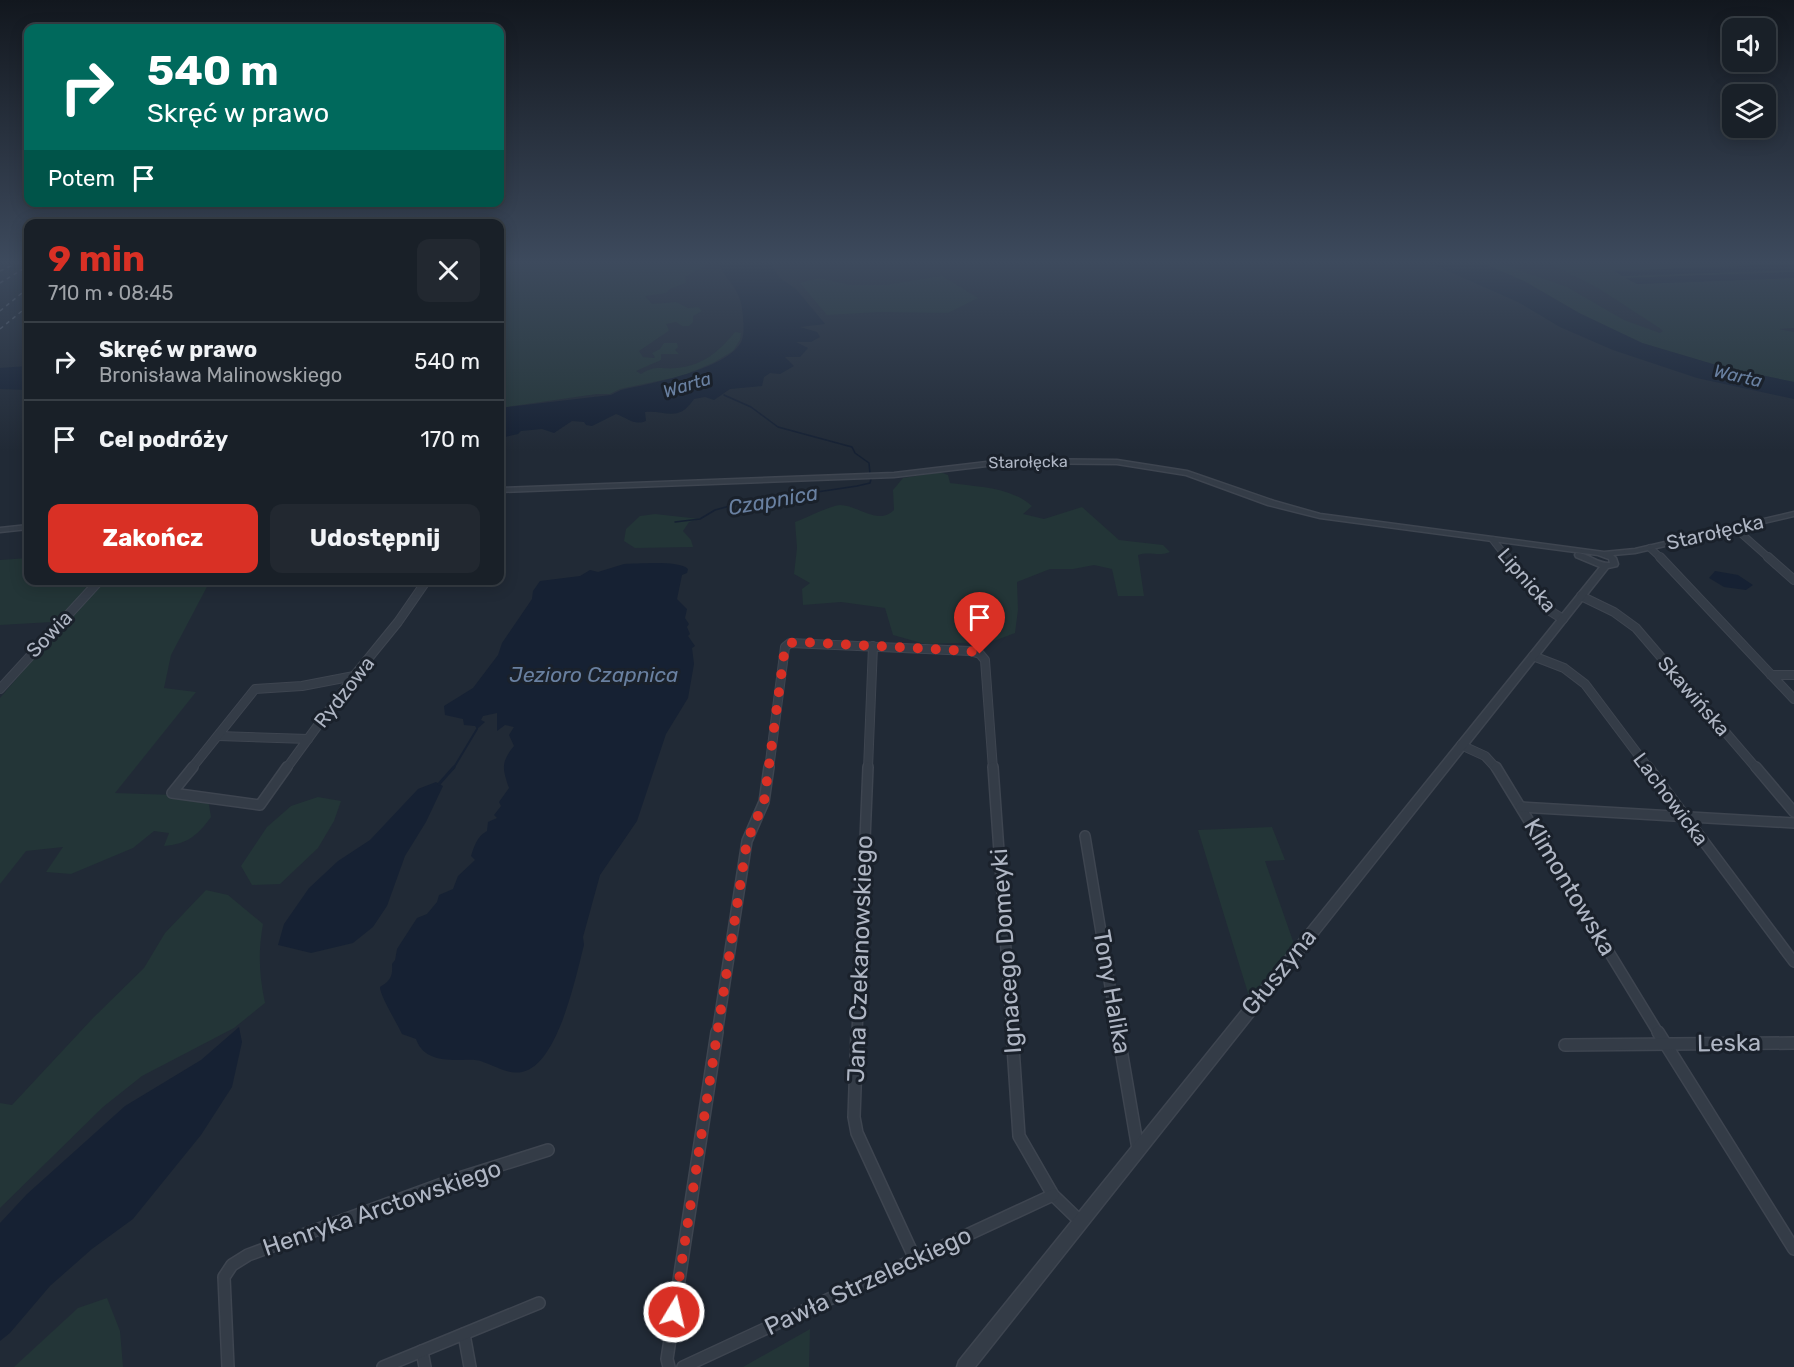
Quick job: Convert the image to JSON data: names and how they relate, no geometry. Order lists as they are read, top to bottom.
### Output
{
  "streets": {
    "street": [
      "Starołęcka",
      "Lipnicka",
      "Sowia",
      "Rydzowa",
      "Skawińska",
      "Lachowicka",
      "Klimontowska",
      "Ignacego Domeyki",
      "Jana Czekanowskiego",
      "Głuszyna",
      "Tony Halika",
      "Leska",
      "Henryka Arctowskiego",
      "Pawła Strzeleckiego"
    ]
  },
  "crossings": [
    ["Starołęcka", "Lipnicka"],
    ["Starołęcka", "Głuszyna"],
    ["Lipnicka", "Głuszyna"],
    ["Skawińska", "Głuszyna"],
    ["Lachowicka", "Głuszyna"],
    ["Klimontowska", "Głuszyna"],
    ["Klimontowska", "Leska"],
    ["Ignacego Domeyki", "Jana Czekanowskiego"],
    ["Ignacego Domeyki", "Głuszyna"],
    ["Ignacego Domeyki", "Pawła Strzeleckiego"],
    ["Jana Czekanowskiego", "Pawła Strzeleckiego"],
    ["Głuszyna", "Tony Halika"]
  ],
  "water": ["Warta", "Czapnica", "Jezioro Czapnica"],
  "page": {
    "turn": ["540 m", "Skręć w prawo"],
    "then": "Potem",
    "heading": ["9 min", "710 m · 08:45"],
    "list": [
      {
        "name": "Skręć w prawo",
        "note": "Bronisława Malinowskiego",
        "value": "540 m"
      },
      {
        "name": "Cel podróży",
        "value": "170 m"
      }
    ],
    "buttons": ["Zakończ", "Udostępnij"]
  }
}
